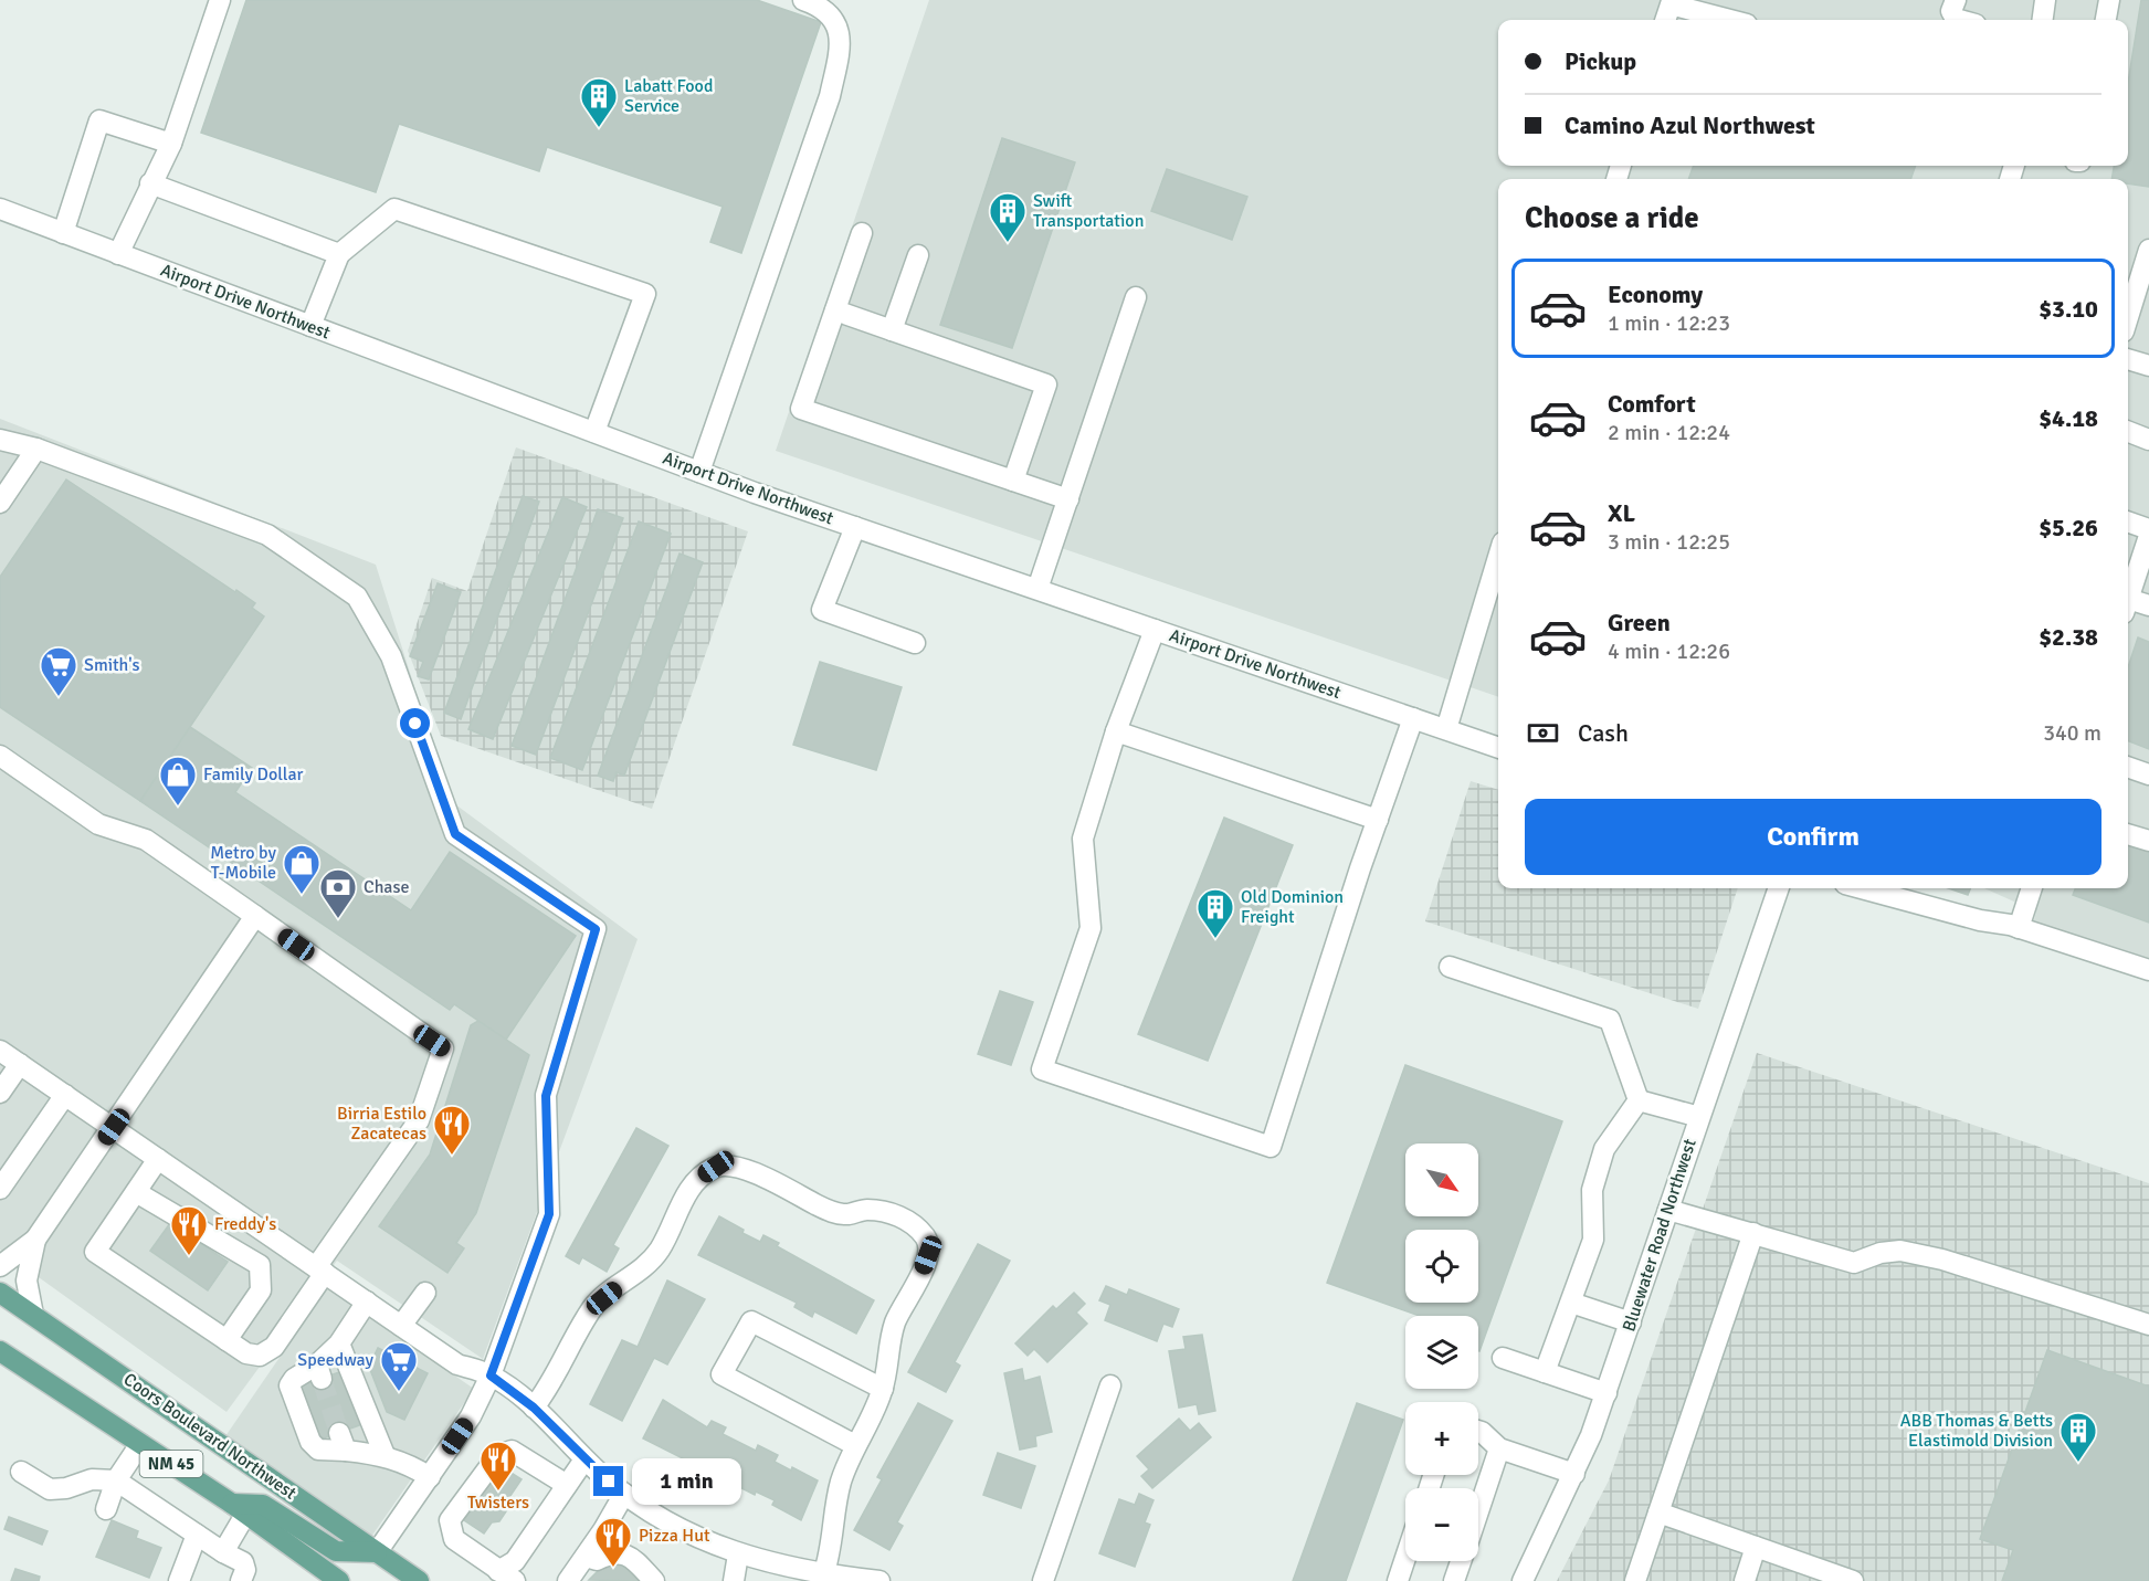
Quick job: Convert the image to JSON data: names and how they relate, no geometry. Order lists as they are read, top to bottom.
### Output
{
  "streets": {
    "main road": ["Coors Boulevard Northwest", "NM 45"],
    "street": ["Airport Drive Northwest", "Bluewater Road Northwest"]
  },
  "places": {
    "building": [
      "Labatt Food Service",
      "Swift Transportation",
      "Old Dominion Freight",
      "ABB Thomas & Betts Elastimold Division"
    ],
    "supermarket": ["Smith's", "Speedway"],
    "shop": ["Family Dollar", "Metro by T-Mobile"],
    "bank": ["Chase"],
    "restaurant": [
      "Birria Estilo Zacatecas",
      "Freddy's",
      "Twisters",
      "Pizza Hut"
    ]
  },
  "north": "bottom right",
  "page": {
    "banner": ["Pickup", "Camino Azul Northwest"],
    "heading": "Choose a ride",
    "list": [
      {
        "name": "Economy",
        "note": "1 min · 12:23",
        "value": "$3.10"
      },
      {
        "name": "Comfort",
        "note": "2 min · 12:24",
        "value": "$4.18"
      },
      {
        "name": "XL",
        "note": "3 min · 12:25",
        "value": "$5.26"
      },
      {
        "name": "Green",
        "note": "4 min · 12:26",
        "value": "$2.38"
      }
    ],
    "pay": ["Cash", "340 m"],
    "buttons": "Confirm",
    "map_buttons": ["+", "−"],
    "bubble": "1 min"
  }
}
